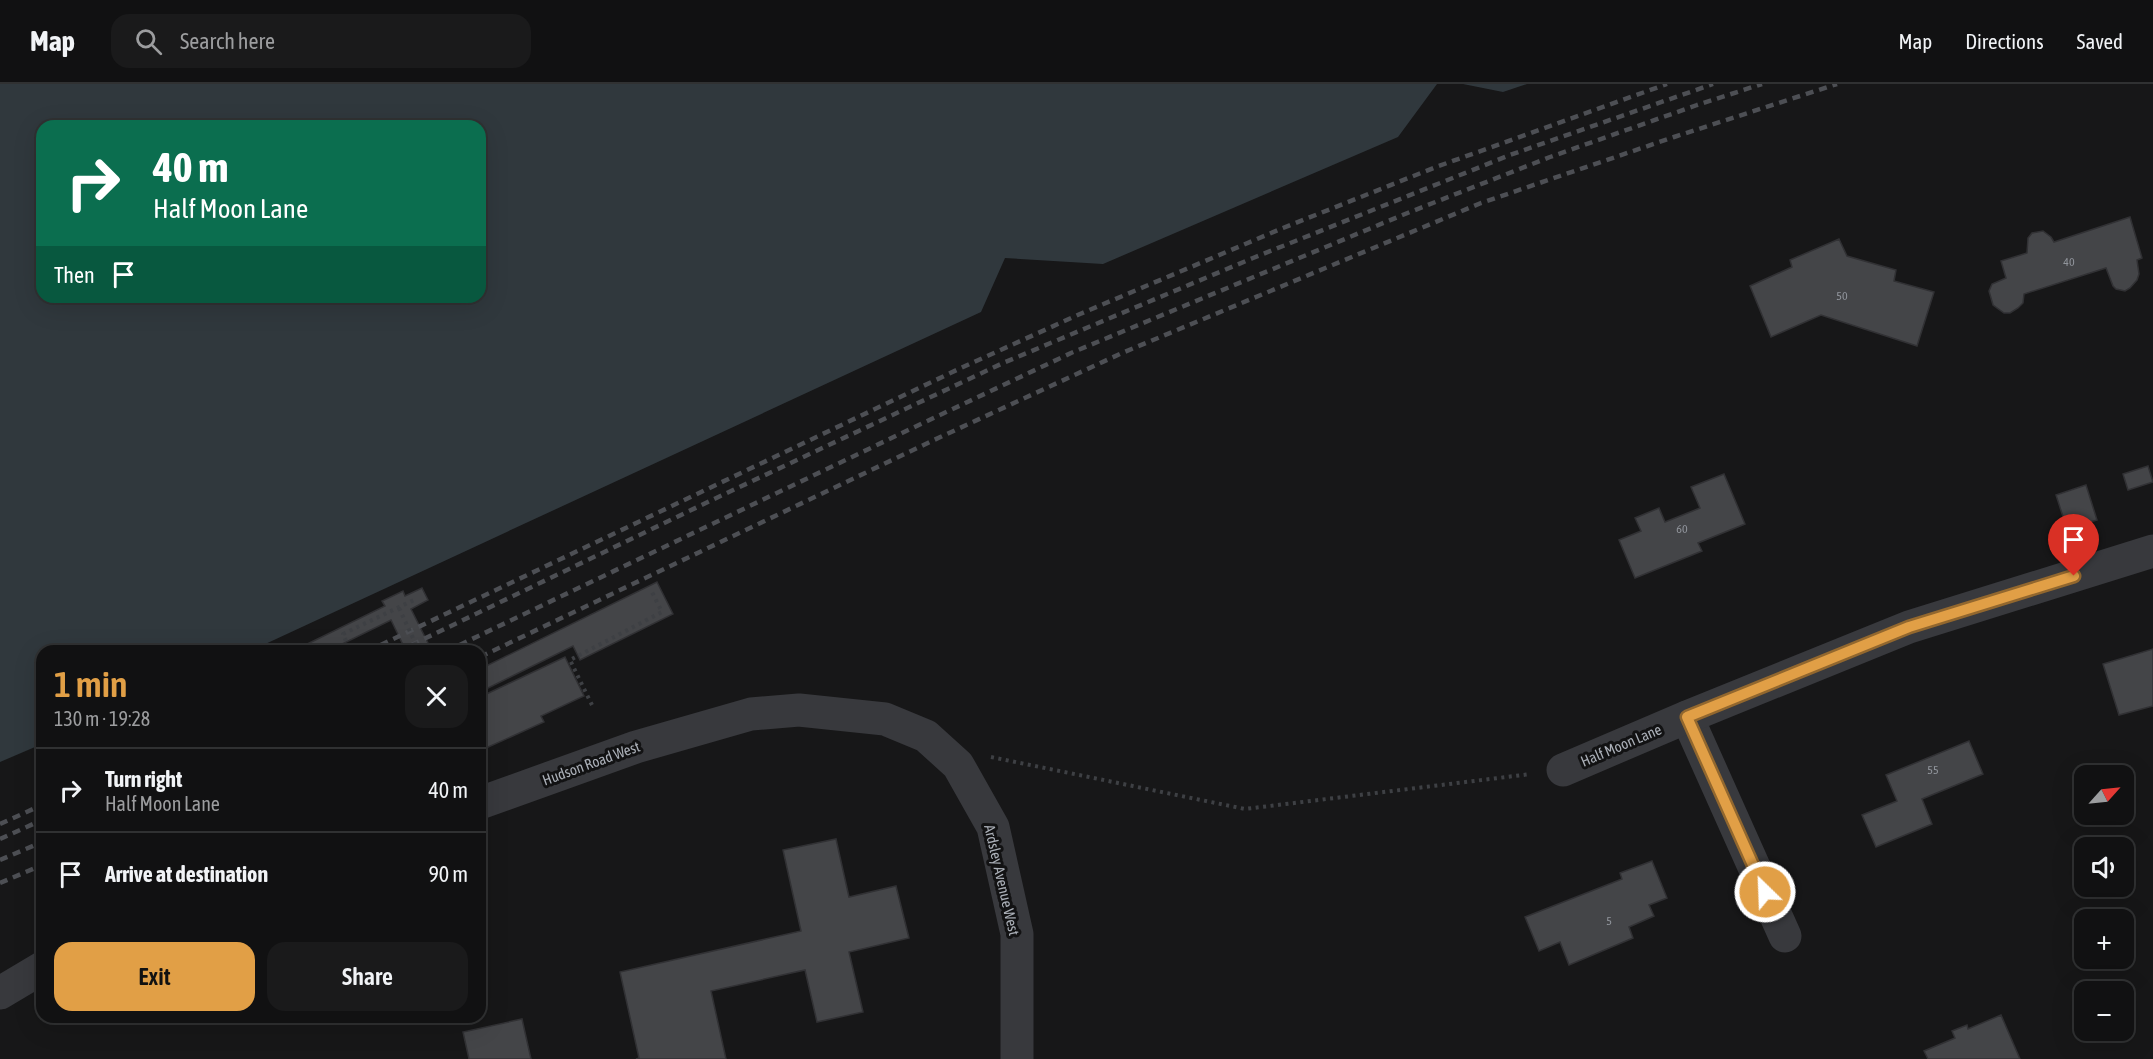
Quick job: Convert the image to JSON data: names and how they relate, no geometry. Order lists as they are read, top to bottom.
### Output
{
  "streets": {
    "street": ["Half Moon Lane", "Hudson Road West", "Ardsley Avenue West"]
  },
  "crossings": [
    ["Hudson Road West", "Ardsley Avenue West"]
  ],
  "house_numbers": [
    "40",
    "50",
    "60",
    "55",
    "5"
  ],
  "north": "top right",
  "page": {
    "header": "Map",
    "search": "Search here",
    "nav": ["Map", "Directions", "Saved"],
    "turn": ["40 m", "Half Moon Lane"],
    "then": "Then",
    "heading": ["1 min", "130 m · 19:28"],
    "list": [
      {
        "name": "Turn right",
        "note": "Half Moon Lane",
        "value": "40 m"
      },
      {
        "name": "Arrive at destination",
        "value": "90 m"
      }
    ],
    "map_buttons": ["+", "−"],
    "buttons": ["Exit", "Share"]
  }
}
